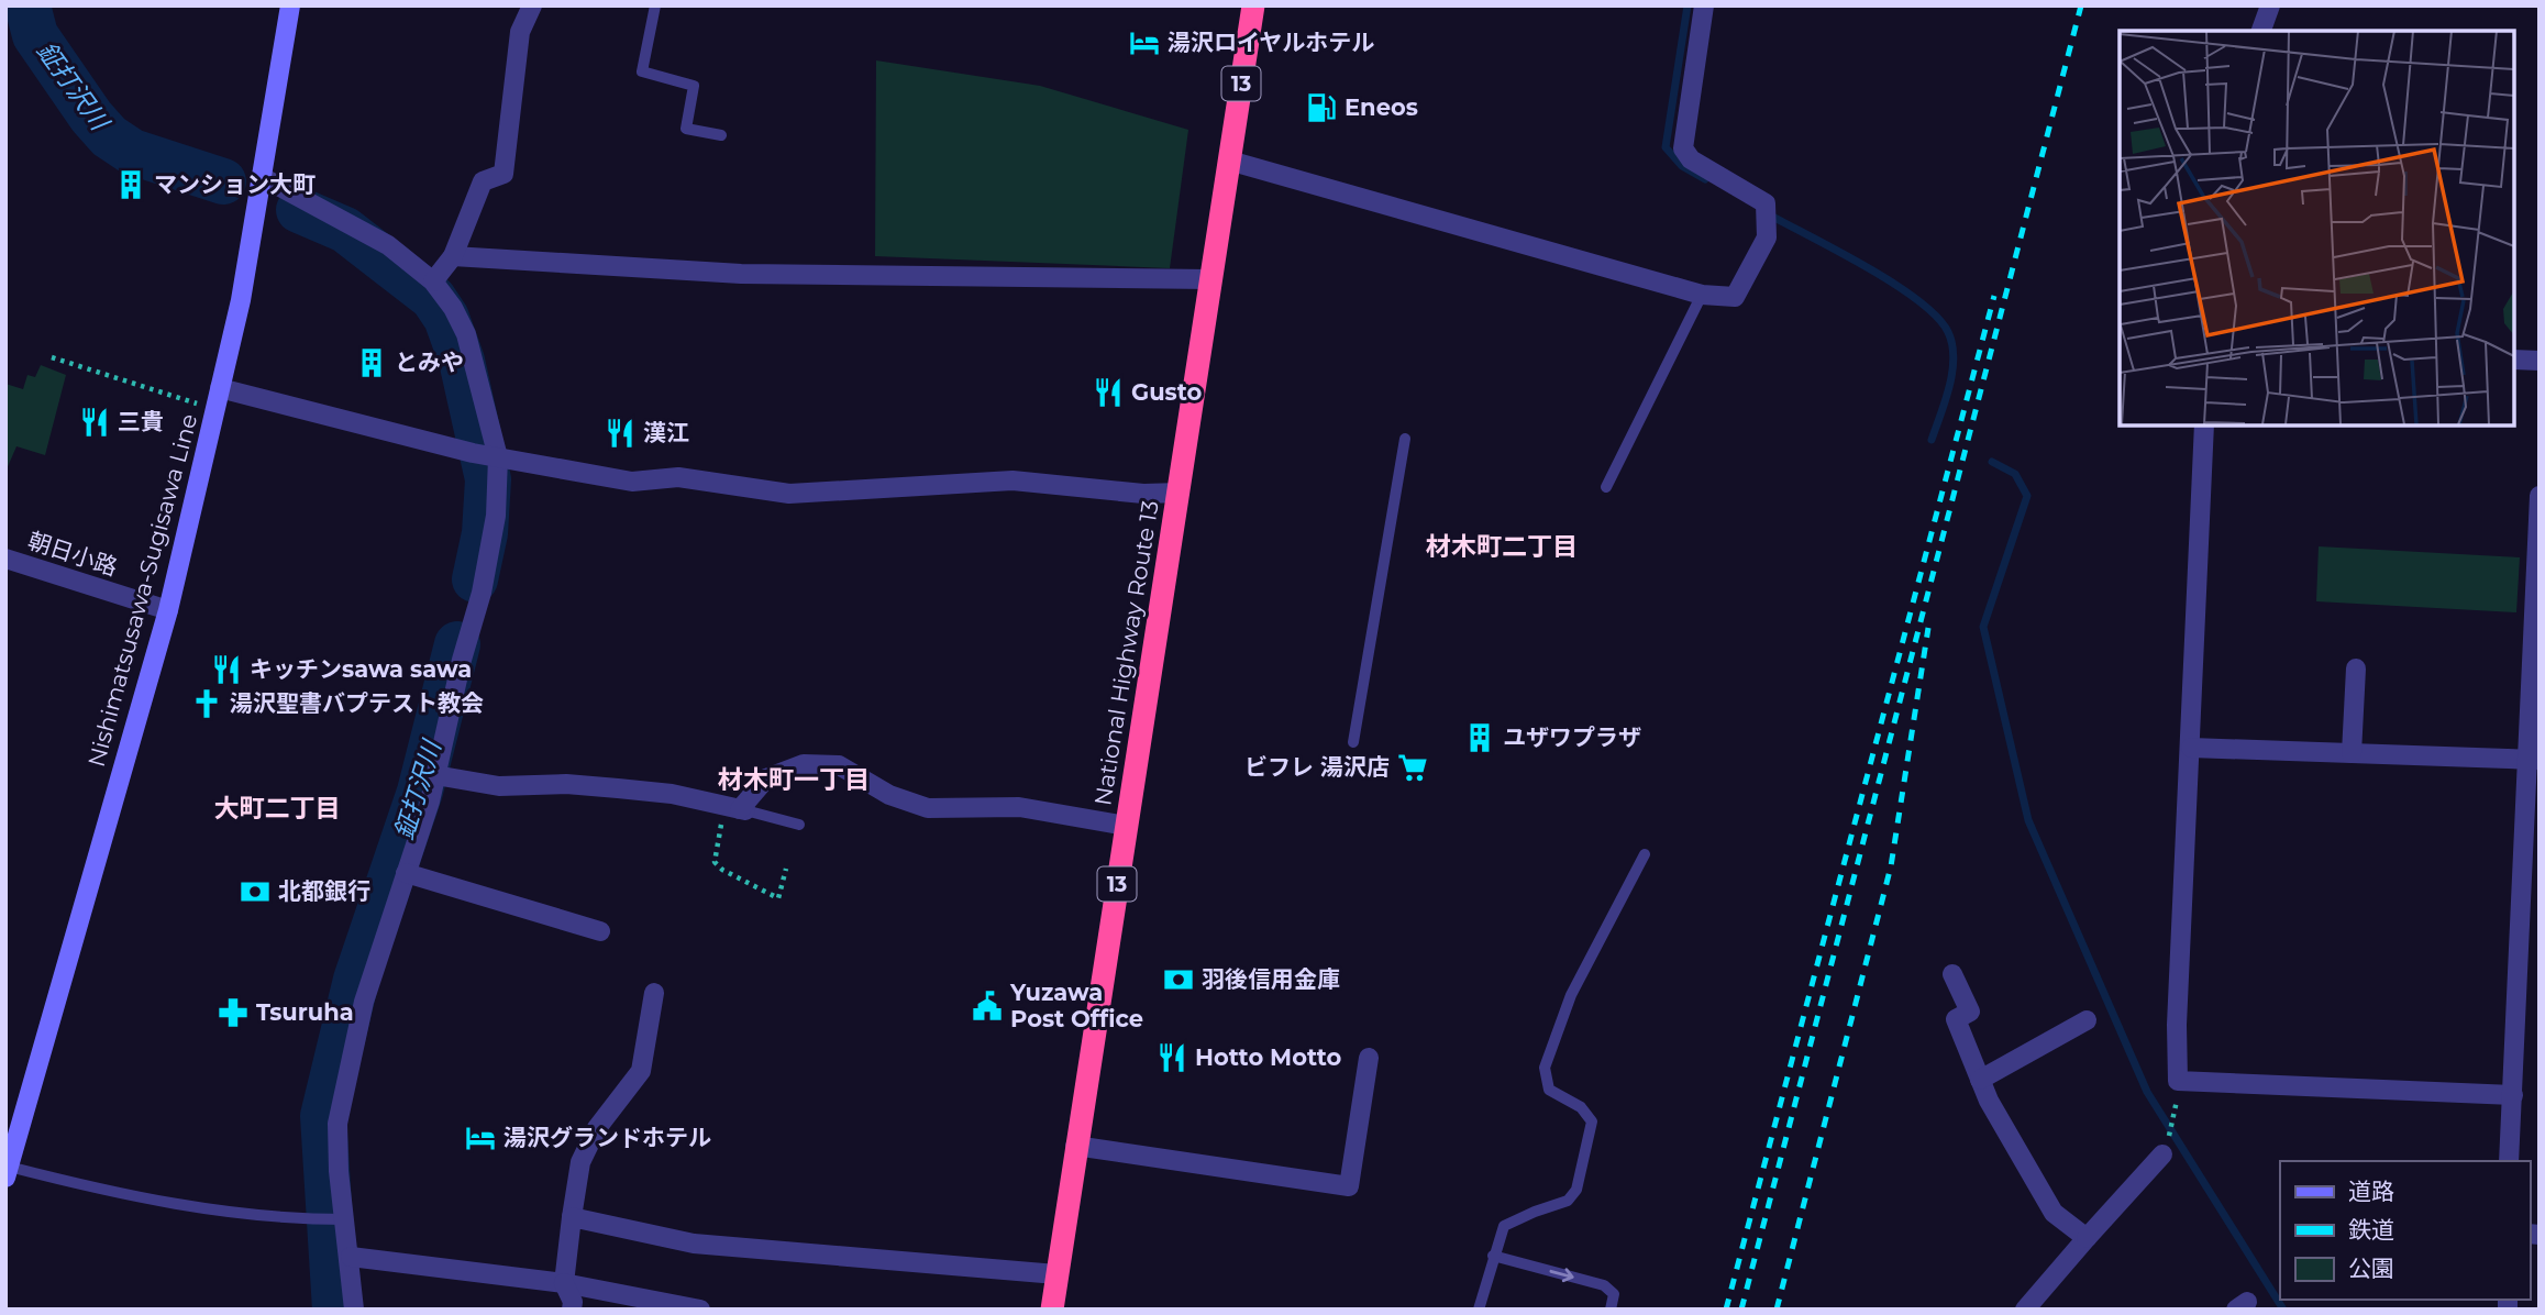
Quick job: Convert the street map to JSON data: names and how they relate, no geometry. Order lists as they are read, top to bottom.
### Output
{
  "streets": {
    "highway": ["13", "National Highway Route 13"],
    "main road": ["Nishimatsusawa-Sugisawa Line"],
    "street": ["朝日小路"]
  },
  "crossings": [
    ["朝日小路", "Nishimatsusawa-Sugisawa Line"]
  ],
  "districts": ["材木町二丁目", "材木町一丁目", "大町二丁目"],
  "water": ["鉦打沢川"],
  "places": {
    "hotel": ["湯沢ロイヤルホテル", "湯沢グランドホテル"],
    "fuel station": ["Eneos"],
    "building": ["マンション大町", "とみや", "ユザワプラザ"],
    "restaurant": [
      "Gusto",
      "三貴",
      "漢江",
      "キッチンsawa sawa",
      "Hotto Motto"
    ],
    "church": ["湯沢聖書バプテスト教会"],
    "supermarket": ["ビフレ 湯沢店"],
    "bank": ["北都銀行", "羽後信用金庫"],
    "public building": ["Yuzawa Post Office"],
    "pharmacy": ["Tsuruha"]
  },
  "legend": ["道路", "鉄道", "公園"]
}
